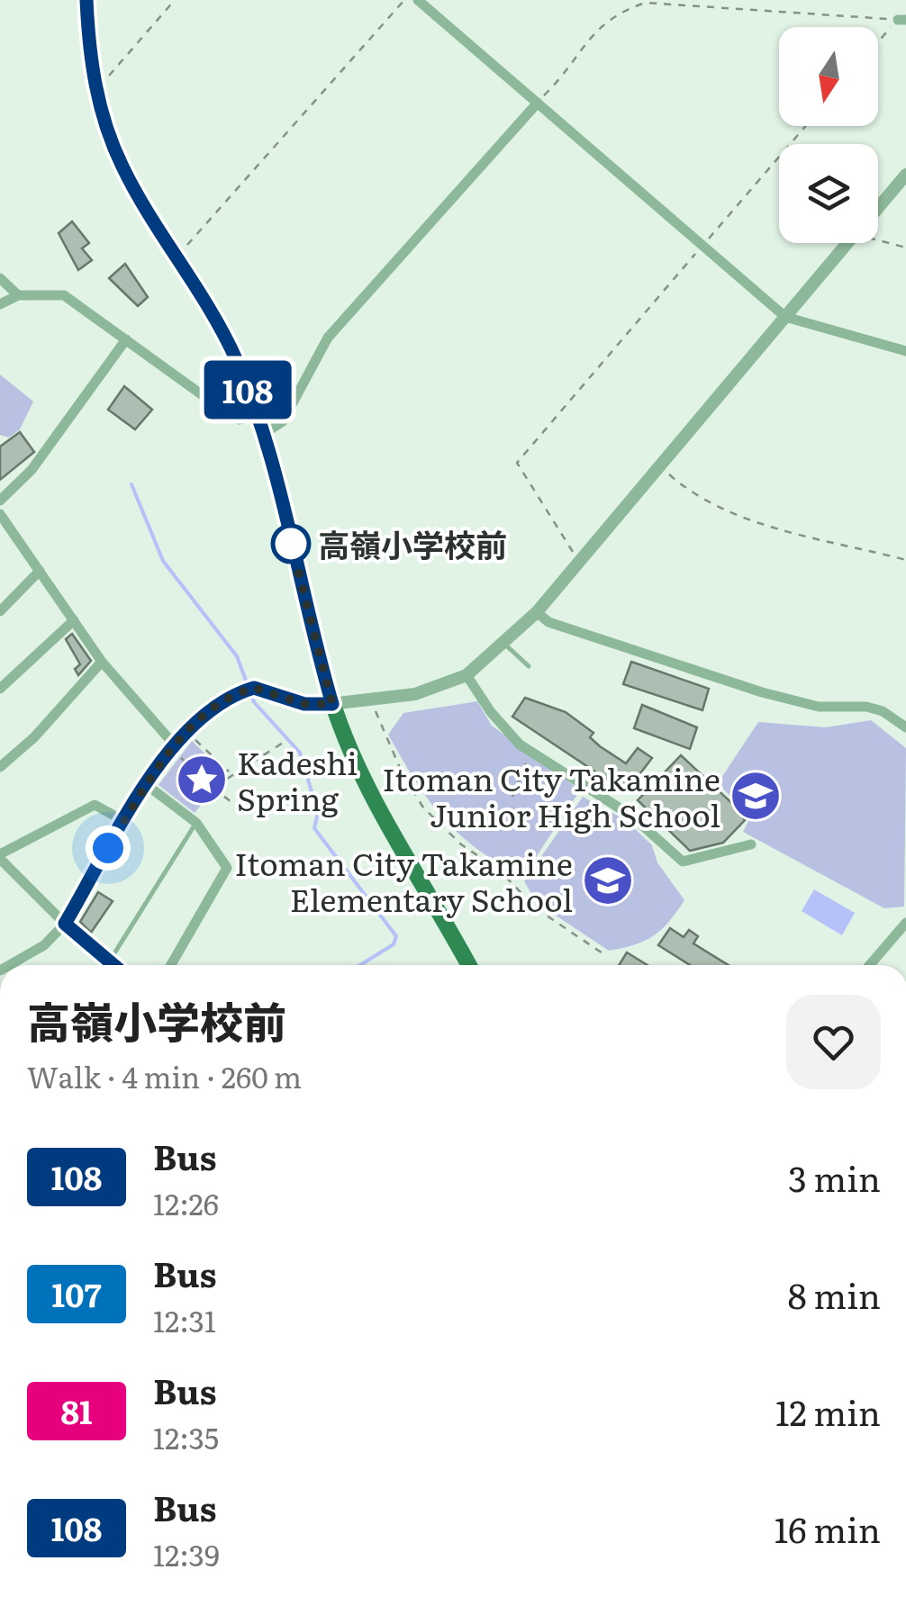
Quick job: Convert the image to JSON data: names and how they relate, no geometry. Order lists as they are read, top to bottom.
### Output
{
  "places": {
    "other": ["高嶺小学校前"],
    "place": ["Kadeshi Spring"],
    "school or university": ["Itoman City Takamine Junior High School", "Itoman City Takamine Elementary School"]
  },
  "lines": ["bus line 108"],
  "north": "bottom",
  "page": {
    "on_map": "108",
    "heading": ["高嶺小学校前", "Walk · 4 min · 260 m"],
    "list": [
      {
        "mark": "108",
        "name": "Bus",
        "note": "12:26",
        "value": "3 min"
      },
      {
        "mark": "107",
        "name": "Bus",
        "note": "12:31",
        "value": "8 min"
      },
      {
        "mark": "81",
        "name": "Bus",
        "note": "12:35",
        "value": "12 min"
      },
      {
        "mark": "108",
        "name": "Bus",
        "note": "12:39",
        "value": "16 min"
      }
    ]
  }
}
